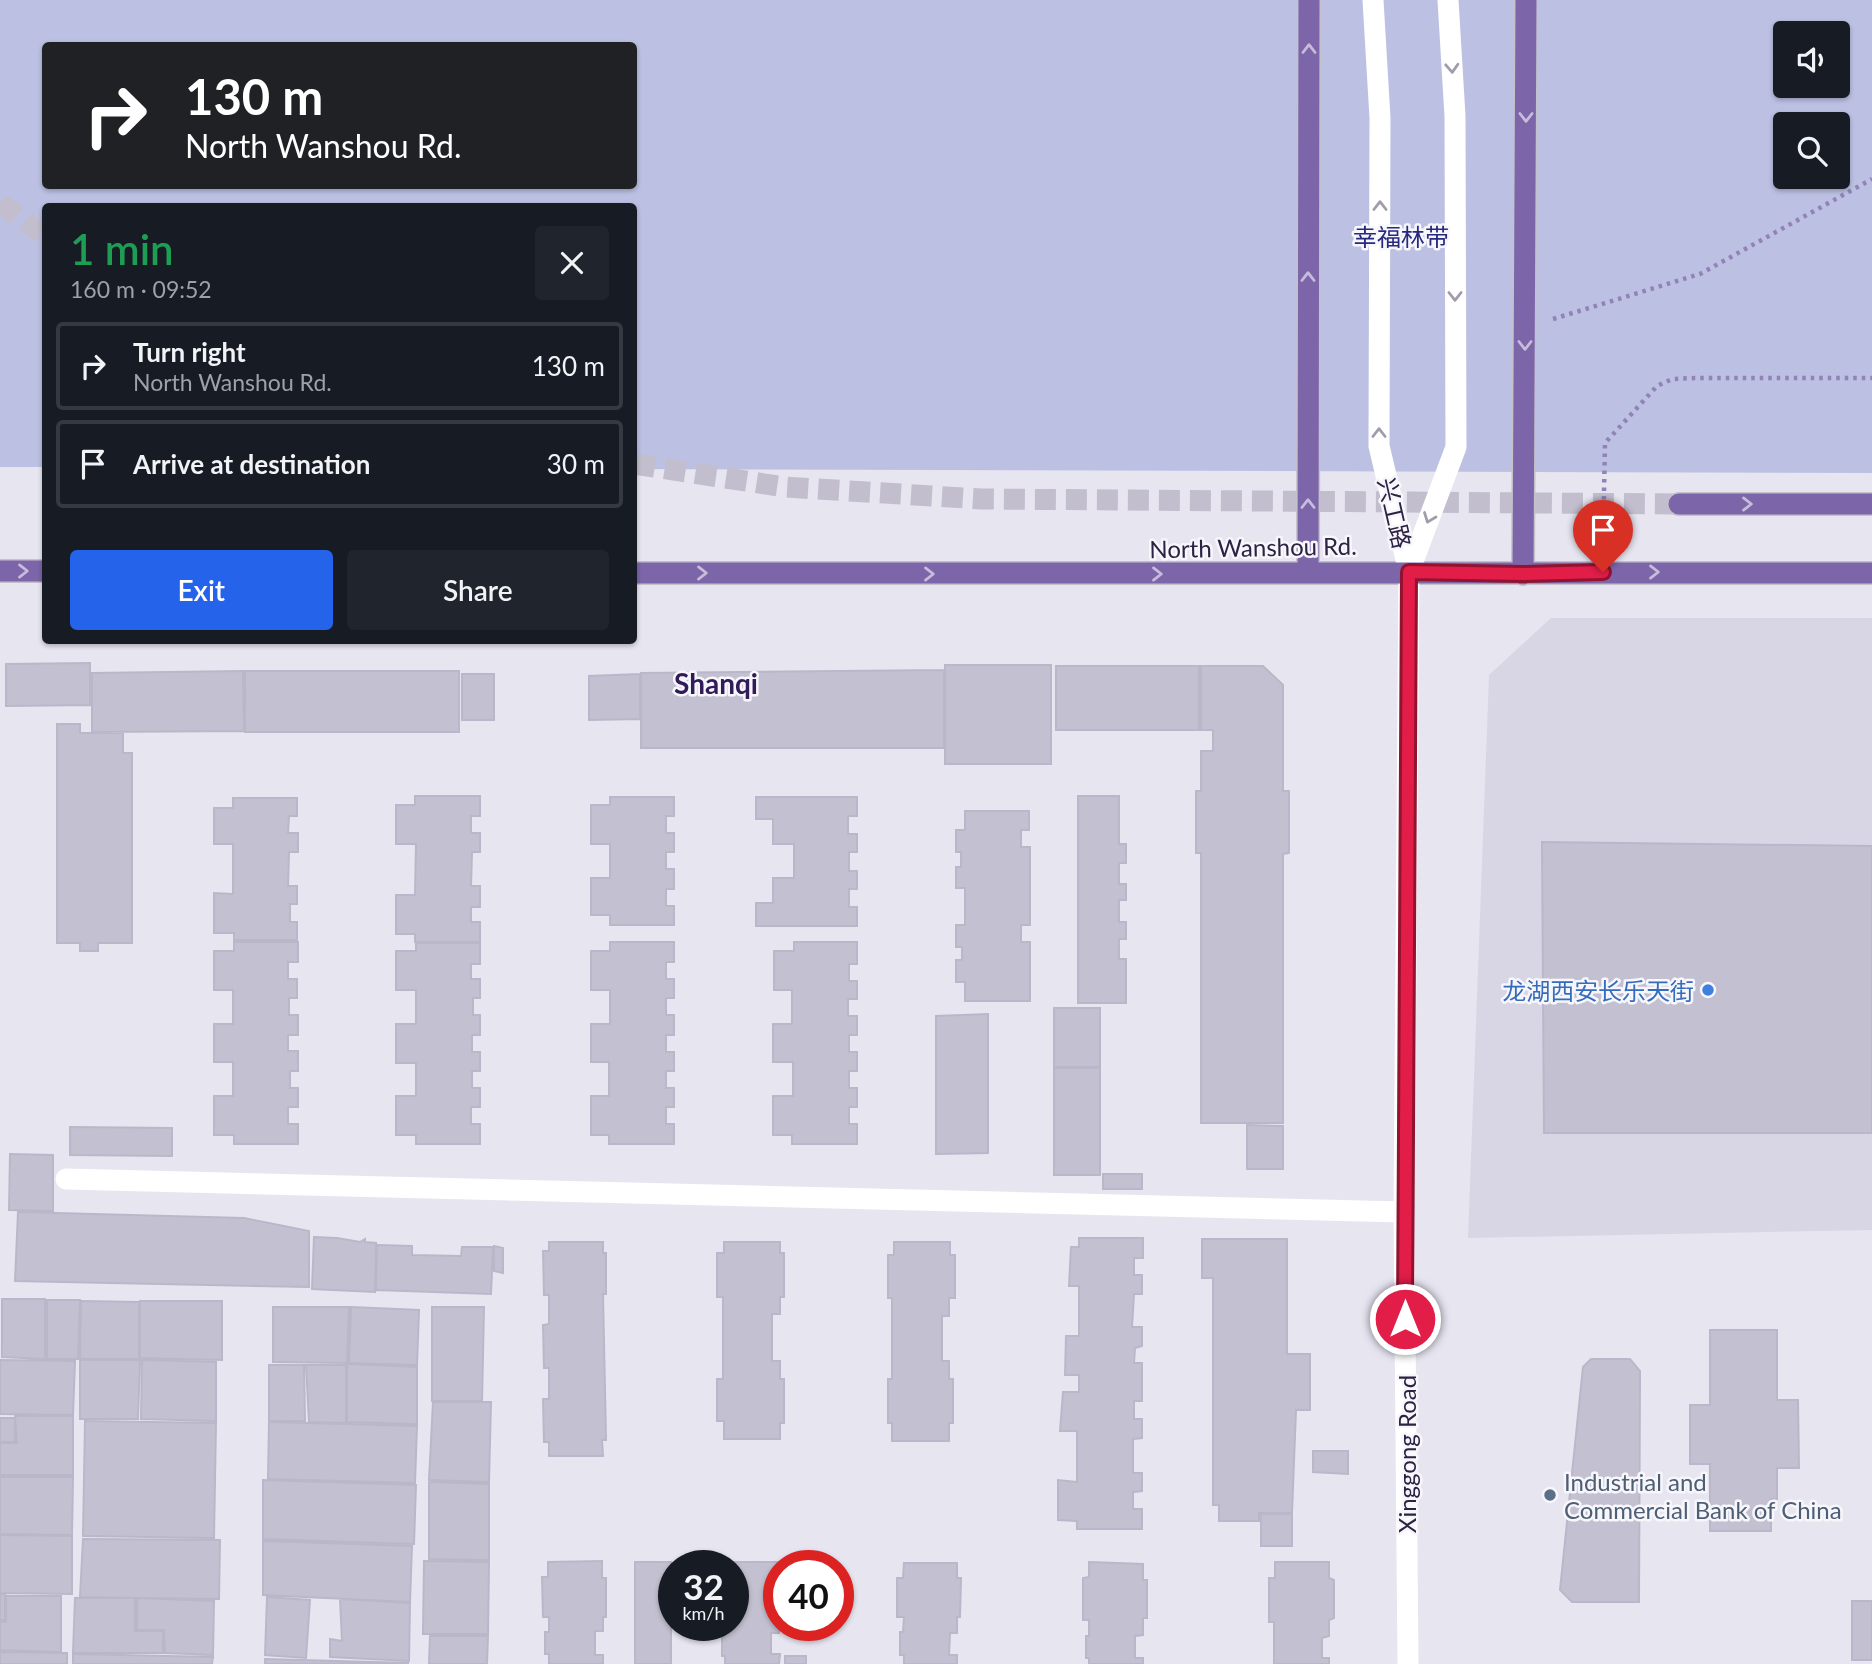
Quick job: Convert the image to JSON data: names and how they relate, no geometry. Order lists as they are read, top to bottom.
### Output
{
  "streets": {
    "main road": ["North Wanshou Rd."],
    "street": ["兴工路", "Xinggong Road"]
  },
  "crossings": [
    ["兴工路", "North Wanshou Rd."],
    ["兴工路", "Xinggong Road"],
    ["North Wanshou Rd.", "Xinggong Road"]
  ],
  "one_way": ["North Wanshou Rd."],
  "districts": ["Shanqi"],
  "parks": ["幸福林带"],
  "places": ["龙湖西安长乐天街", "Industrial and Commercial Bank of China"],
  "page": {
    "turn": ["130 m", "North Wanshou Rd."],
    "heading": ["1 min", "160 m · 09:52"],
    "list": [
      {
        "name": "Turn right",
        "note": "North Wanshou Rd.",
        "value": "130 m"
      },
      {
        "name": "Arrive at destination",
        "value": "30 m"
      }
    ],
    "buttons": ["Exit", "Share"],
    "speed": "32 km/h",
    "limit": "40"
  }
}
